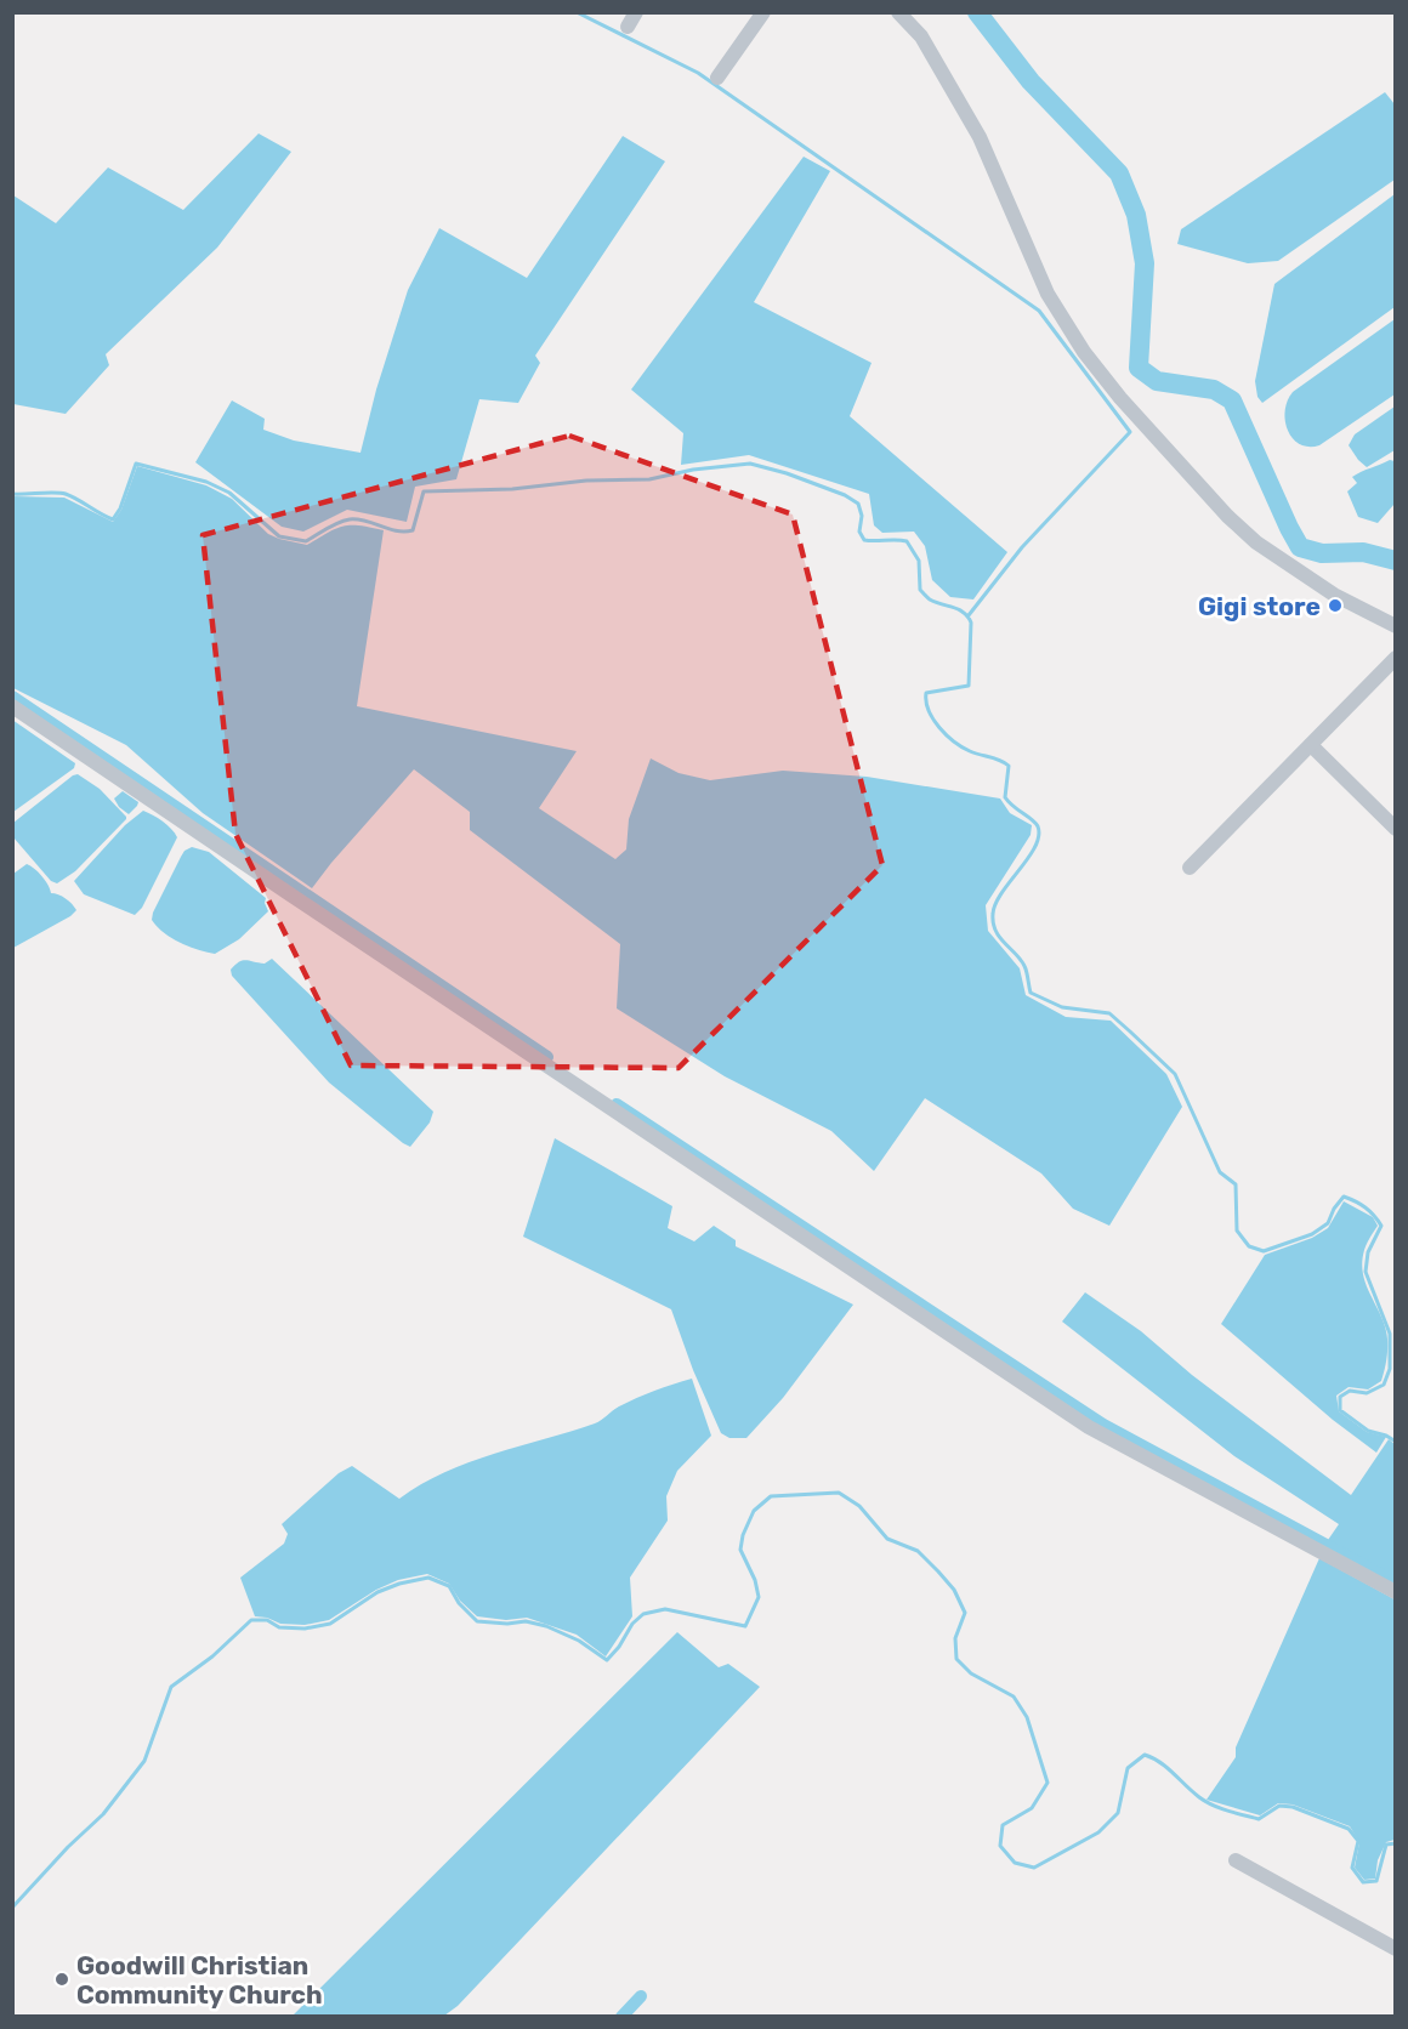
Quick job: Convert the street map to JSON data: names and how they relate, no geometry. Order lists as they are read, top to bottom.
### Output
{
  "places": ["Gigi store", "Goodwill Christian Community Church"]
}
